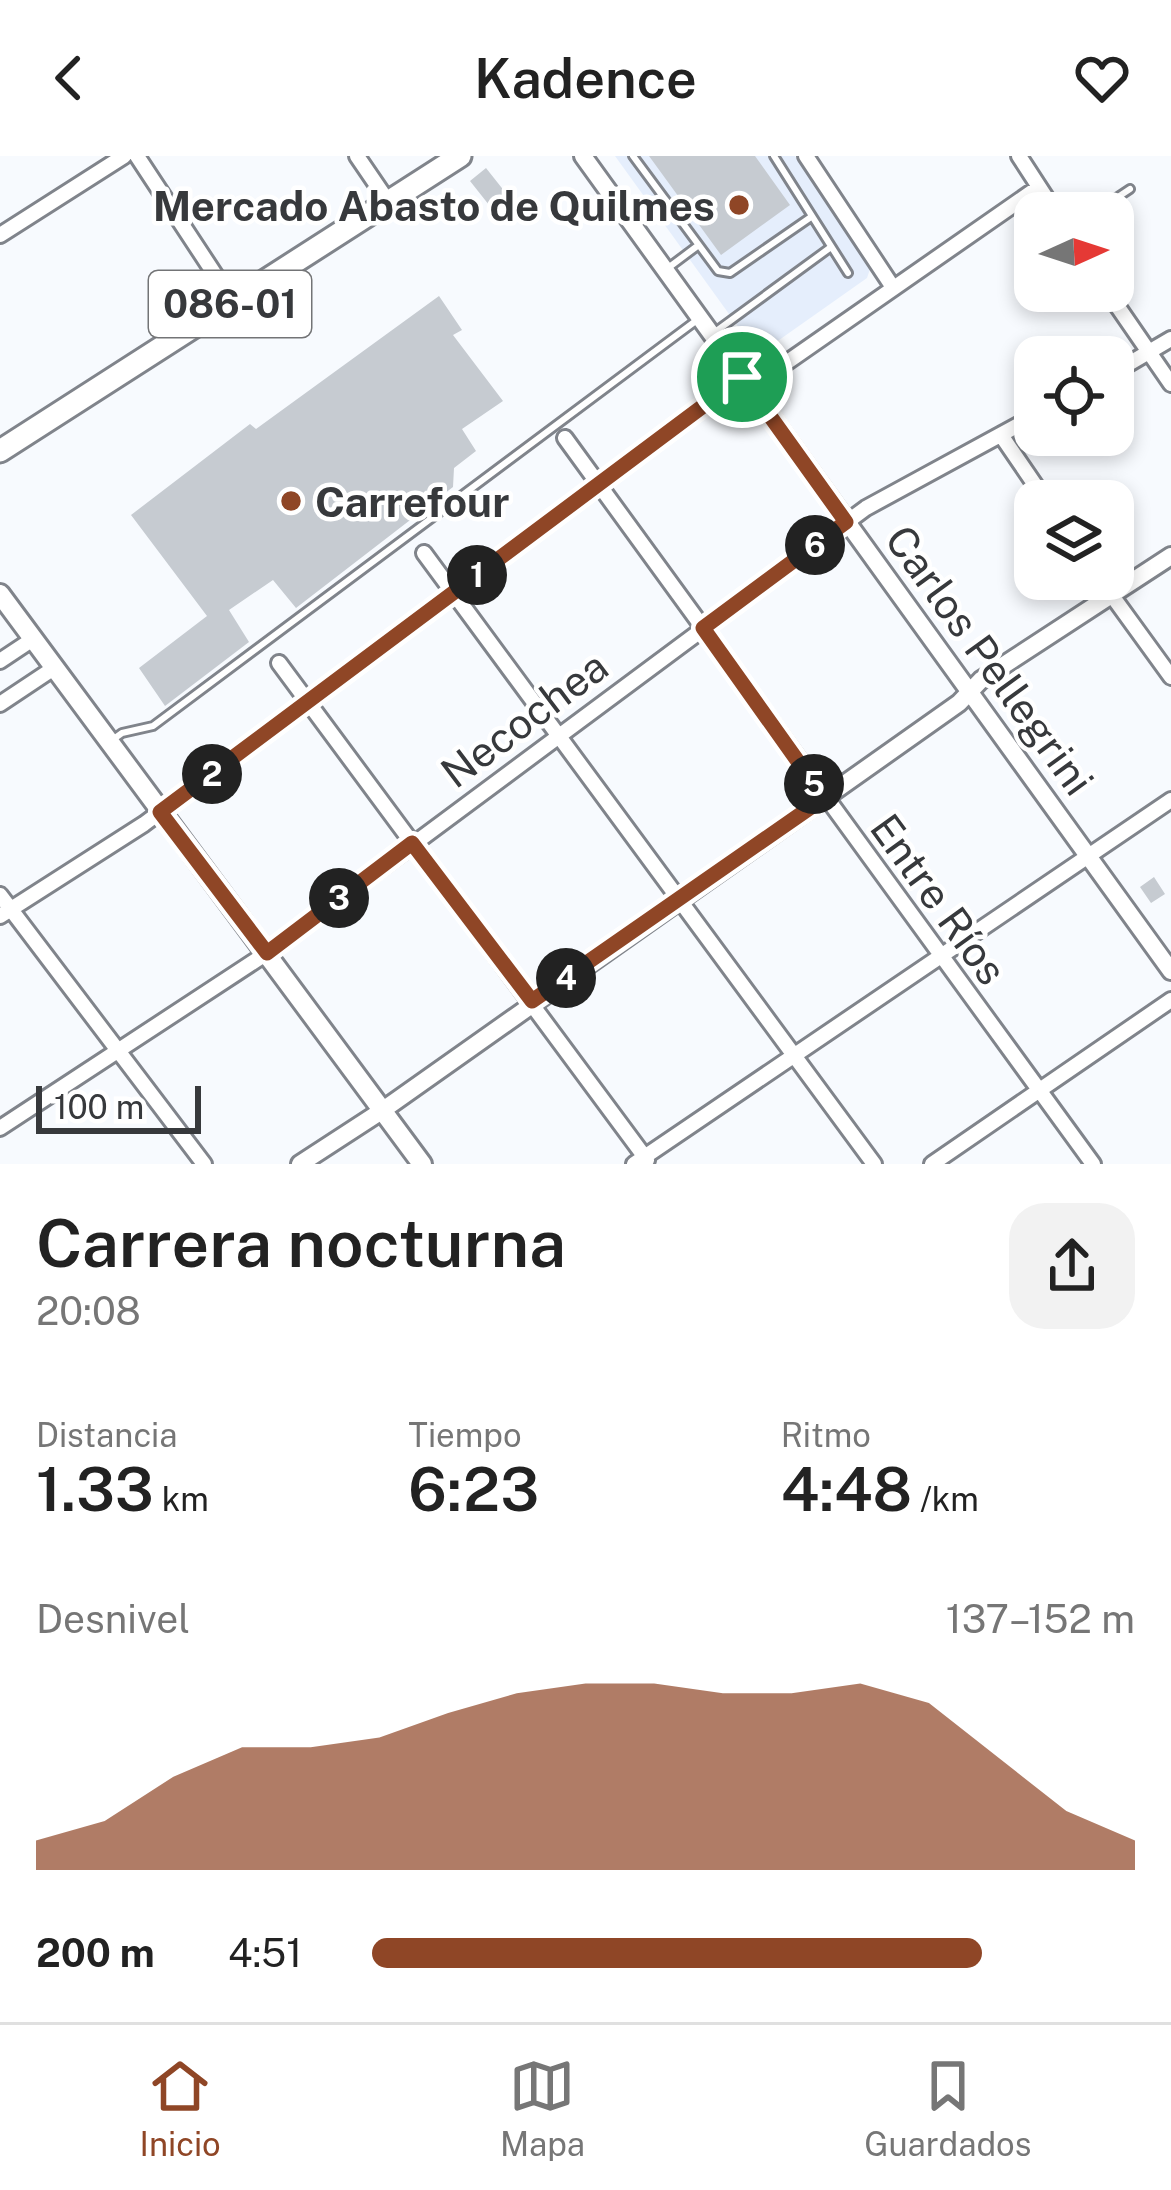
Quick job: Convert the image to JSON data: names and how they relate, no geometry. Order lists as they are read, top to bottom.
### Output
{
  "streets": {
    "main road": ["086-01"],
    "street": ["Carlos Pellegrini", "Necochea", "Entre Ríos"]
  },
  "crossings": [
    ["Carlos Pellegrini", "Necochea"],
    ["Necochea", "Entre Ríos"]
  ],
  "places": ["Mercado Abasto de Quilmes", "Carrefour"],
  "scale_bar": "100 m",
  "north": "right",
  "page": {
    "header": "Kadence",
    "pins": [
      "6",
      "1",
      "2",
      "5",
      "3",
      "4"
    ],
    "scale": "100 m",
    "heading": ["Carrera nocturna", "20:08"],
    "stats": [
      ["Distancia", "1.33 km"],
      ["Tiempo", "6:23"],
      ["Ritmo", "4:48 /km"]
    ],
    "chart": ["Desnivel", "137–152 m"],
    "list": [
      {
        "name": "200 m",
        "note": "4:51"
      }
    ],
    "tabs": ["Inicio", "Mapa", "Guardados"]
  }
}
